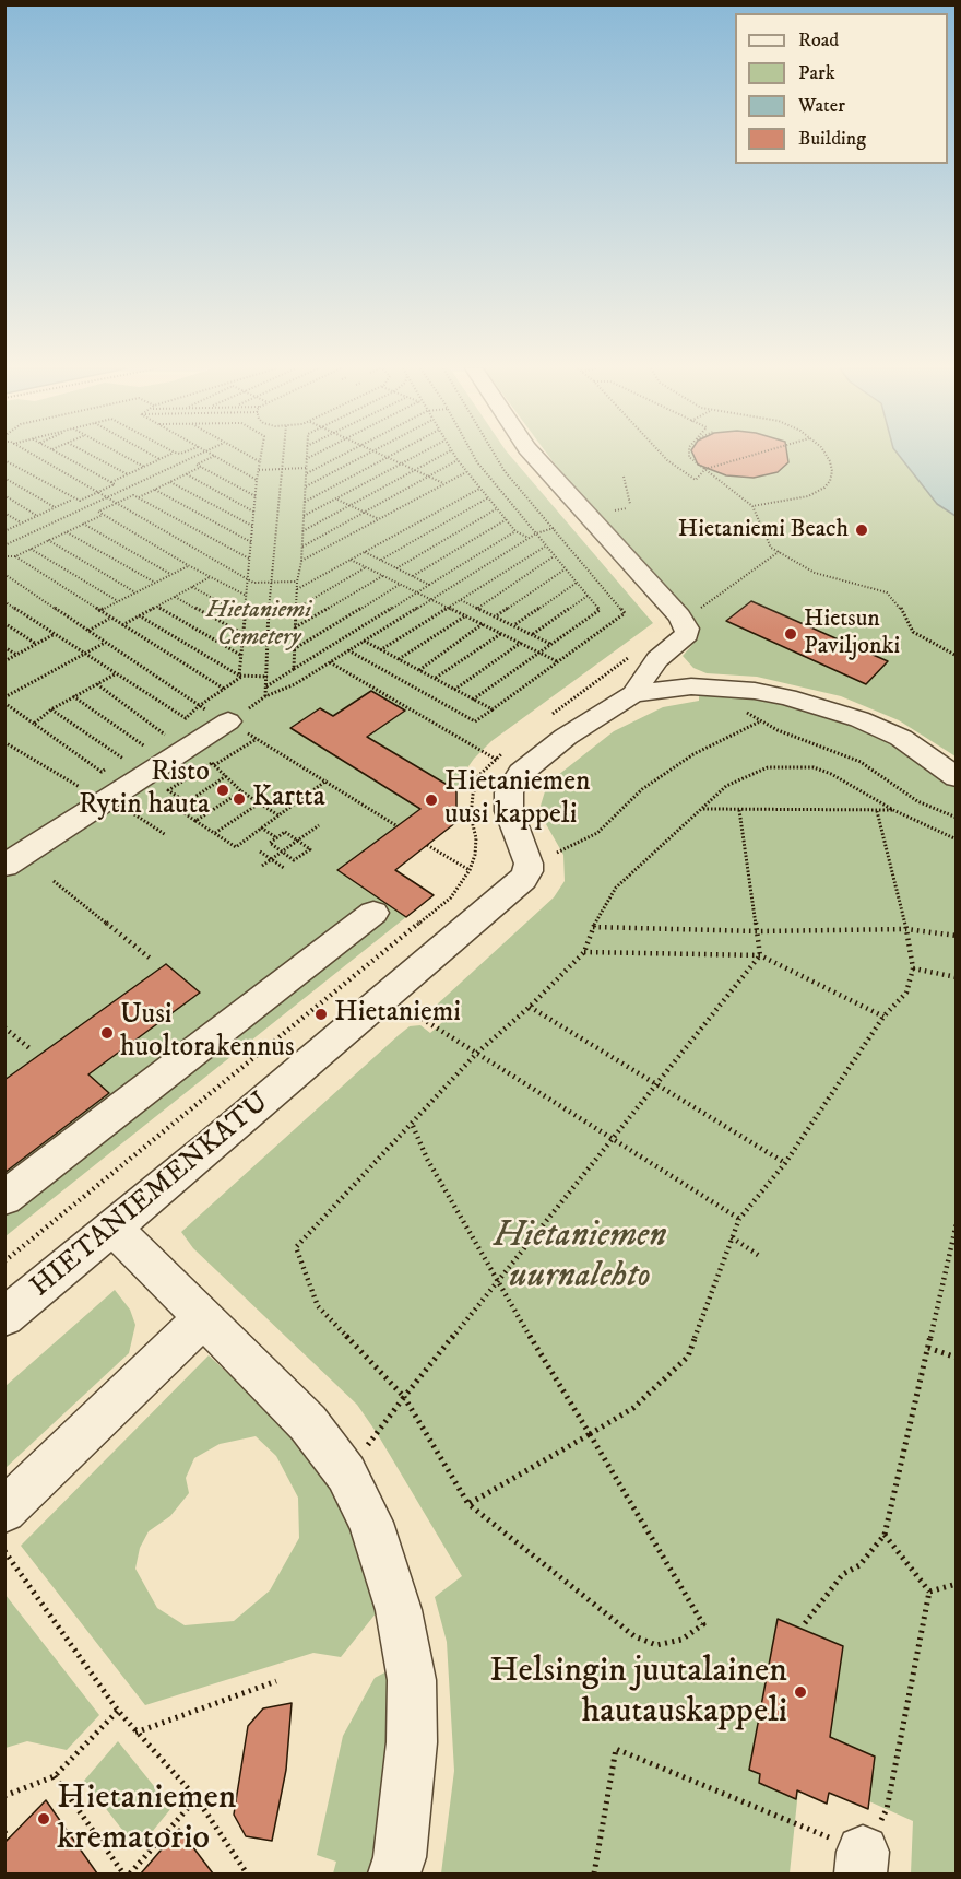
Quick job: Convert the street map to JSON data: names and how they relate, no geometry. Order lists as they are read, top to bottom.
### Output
{
  "streets": {
    "street": ["HIETANIEMENKATU"]
  },
  "parks": ["Hietaniemi Cemetery", "Hietaniemen uurnalehto"],
  "places": [
    "Hietaniemi Beach",
    "Hietsun Paviljonki",
    "Risto Rytin hauta",
    "Kartta",
    "Hietaniemen uusi kappeli",
    "Hietaniemi",
    "Uusi huoltorakennus",
    "Helsingin juutalainen hautauskappeli",
    "Hietaniemen krematorio"
  ],
  "legend": [
    "Road",
    "Park",
    "Water",
    "Building"
  ]
}
